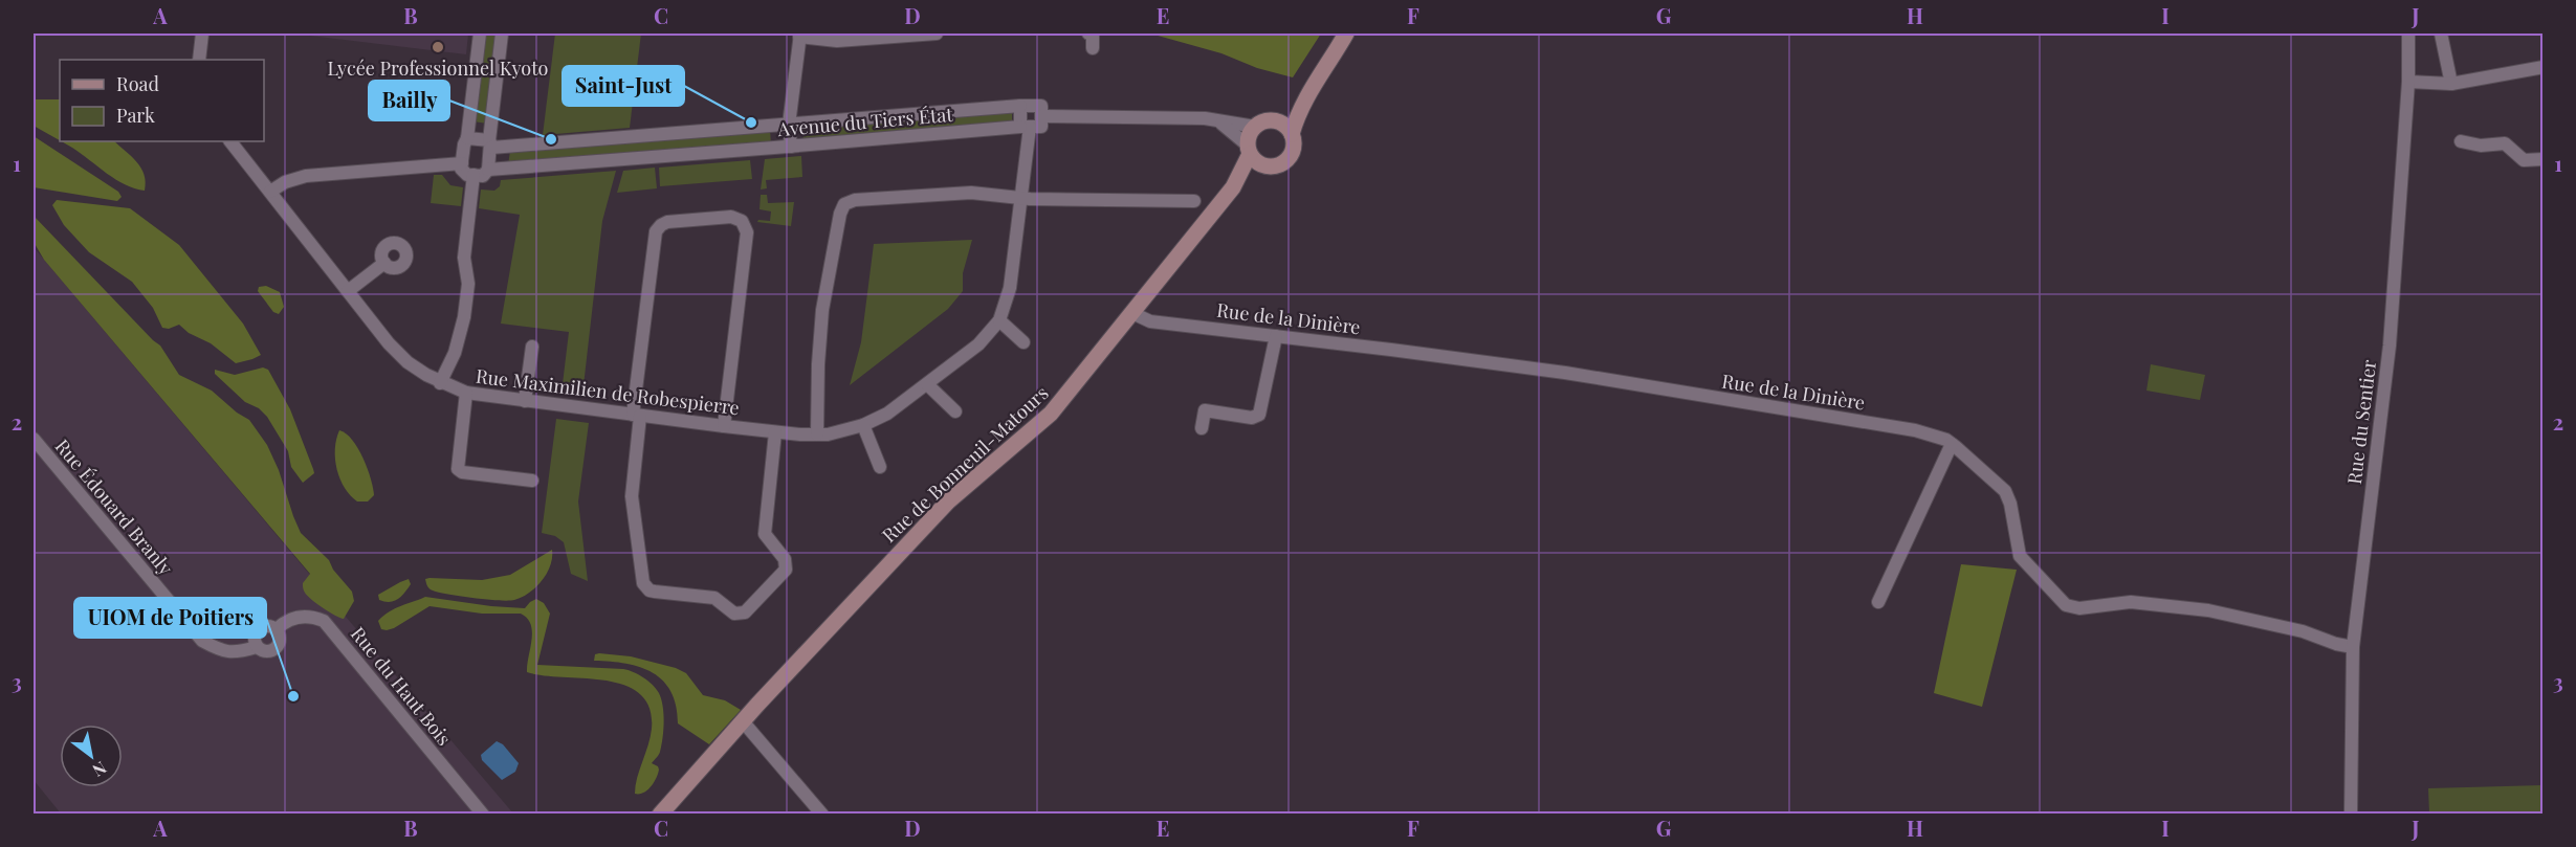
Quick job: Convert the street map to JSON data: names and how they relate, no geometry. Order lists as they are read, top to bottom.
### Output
{
  "streets": {
    "main road": ["Rue de Bonneuil-Matours"],
    "street": [
      "Avenue du Tiers État",
      "Rue de la Dinière",
      "Rue Maximilien de Robespierre",
      "Rue du Sentier",
      "Rue Édouard Branly",
      "Rue du Haut Bois"
    ]
  },
  "crossings": [
    ["Avenue du Tiers État", "Rue Maximilien de Robespierre"],
    ["Rue de la Dinière", "Rue du Sentier"],
    ["Rue de la Dinière", "Rue de Bonneuil-Matours"],
    ["Rue Édouard Branly", "Rue du Haut Bois"]
  ],
  "places": [
    "Lycée Professionnel Kyoto",
    "Saint-Just",
    "Bailly",
    "UIOM de Poitiers"
  ],
  "legend": ["Road", "Park"],
  "north": "bottom right",
  "grid": {
    "columns": [
      "A",
      "B",
      "C",
      "D",
      "E",
      "F",
      "G",
      "H",
      "I",
      "J"
    ],
    "rows": ["1", "2", "3"]
  }
}
